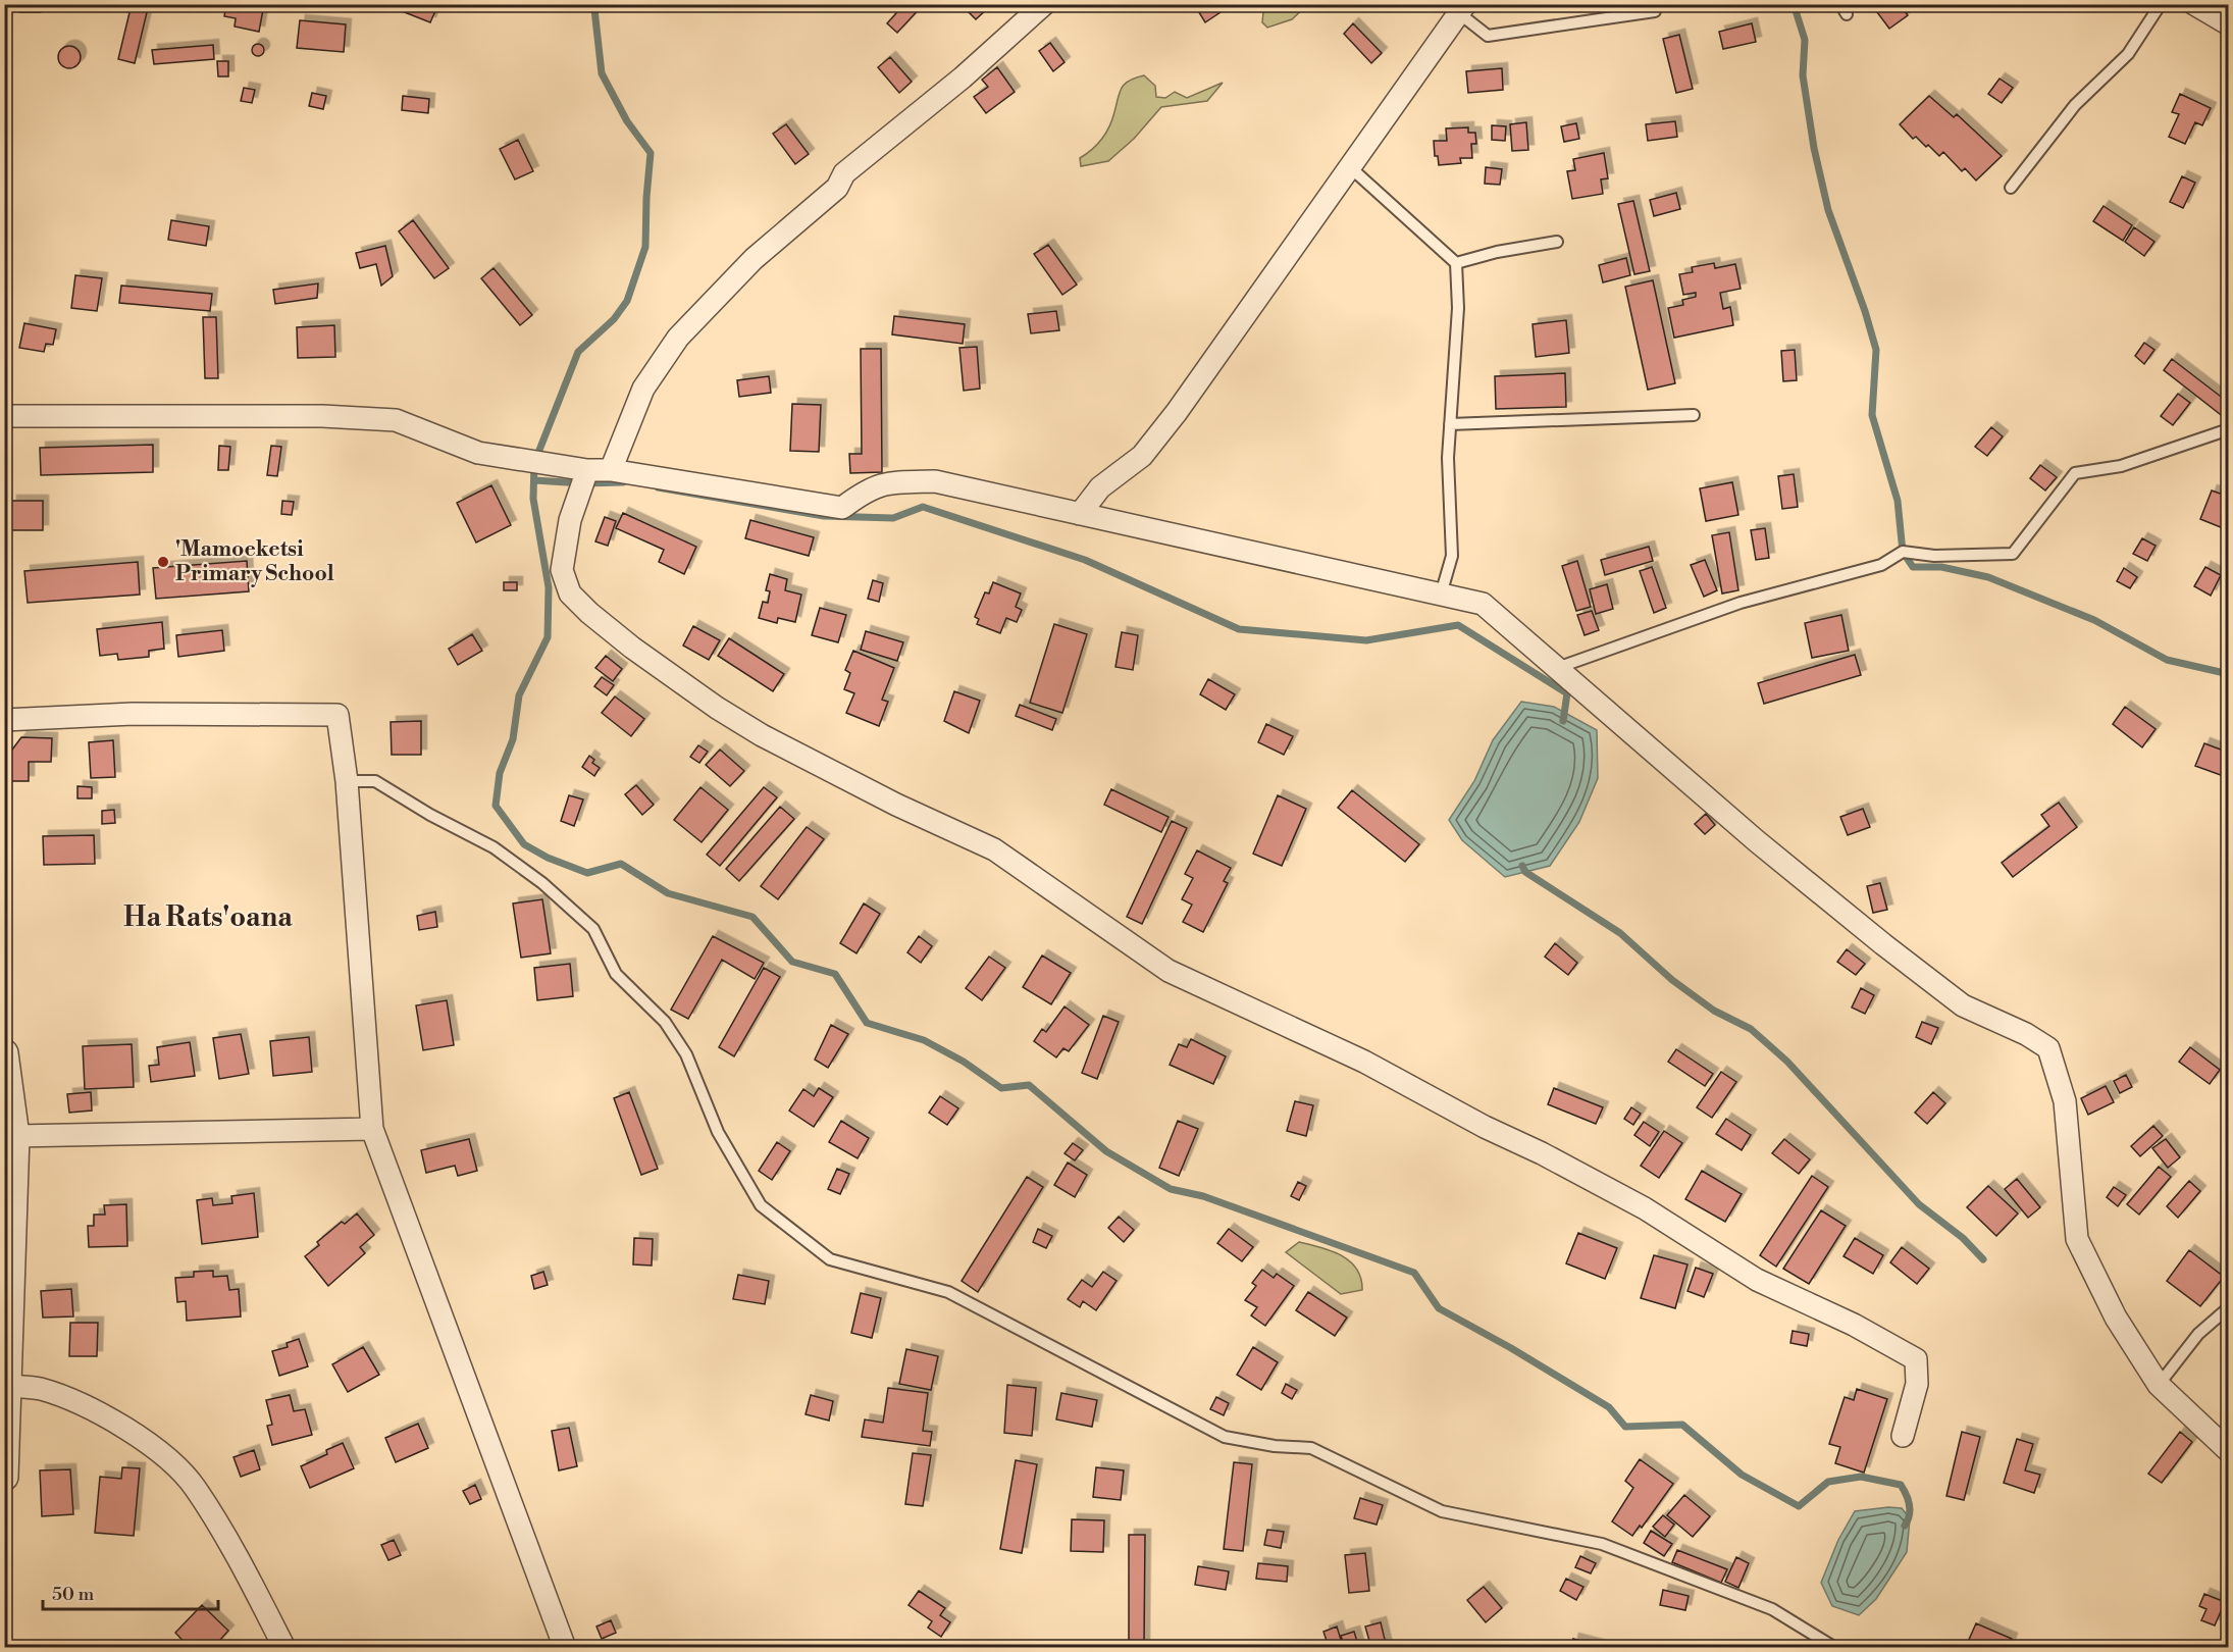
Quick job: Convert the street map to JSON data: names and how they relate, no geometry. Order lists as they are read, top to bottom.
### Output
{
  "districts": ["Ha Rats'oana"],
  "places": ["'Mamoeketsi Primary School"],
  "scale_bar": "50 m"
}
